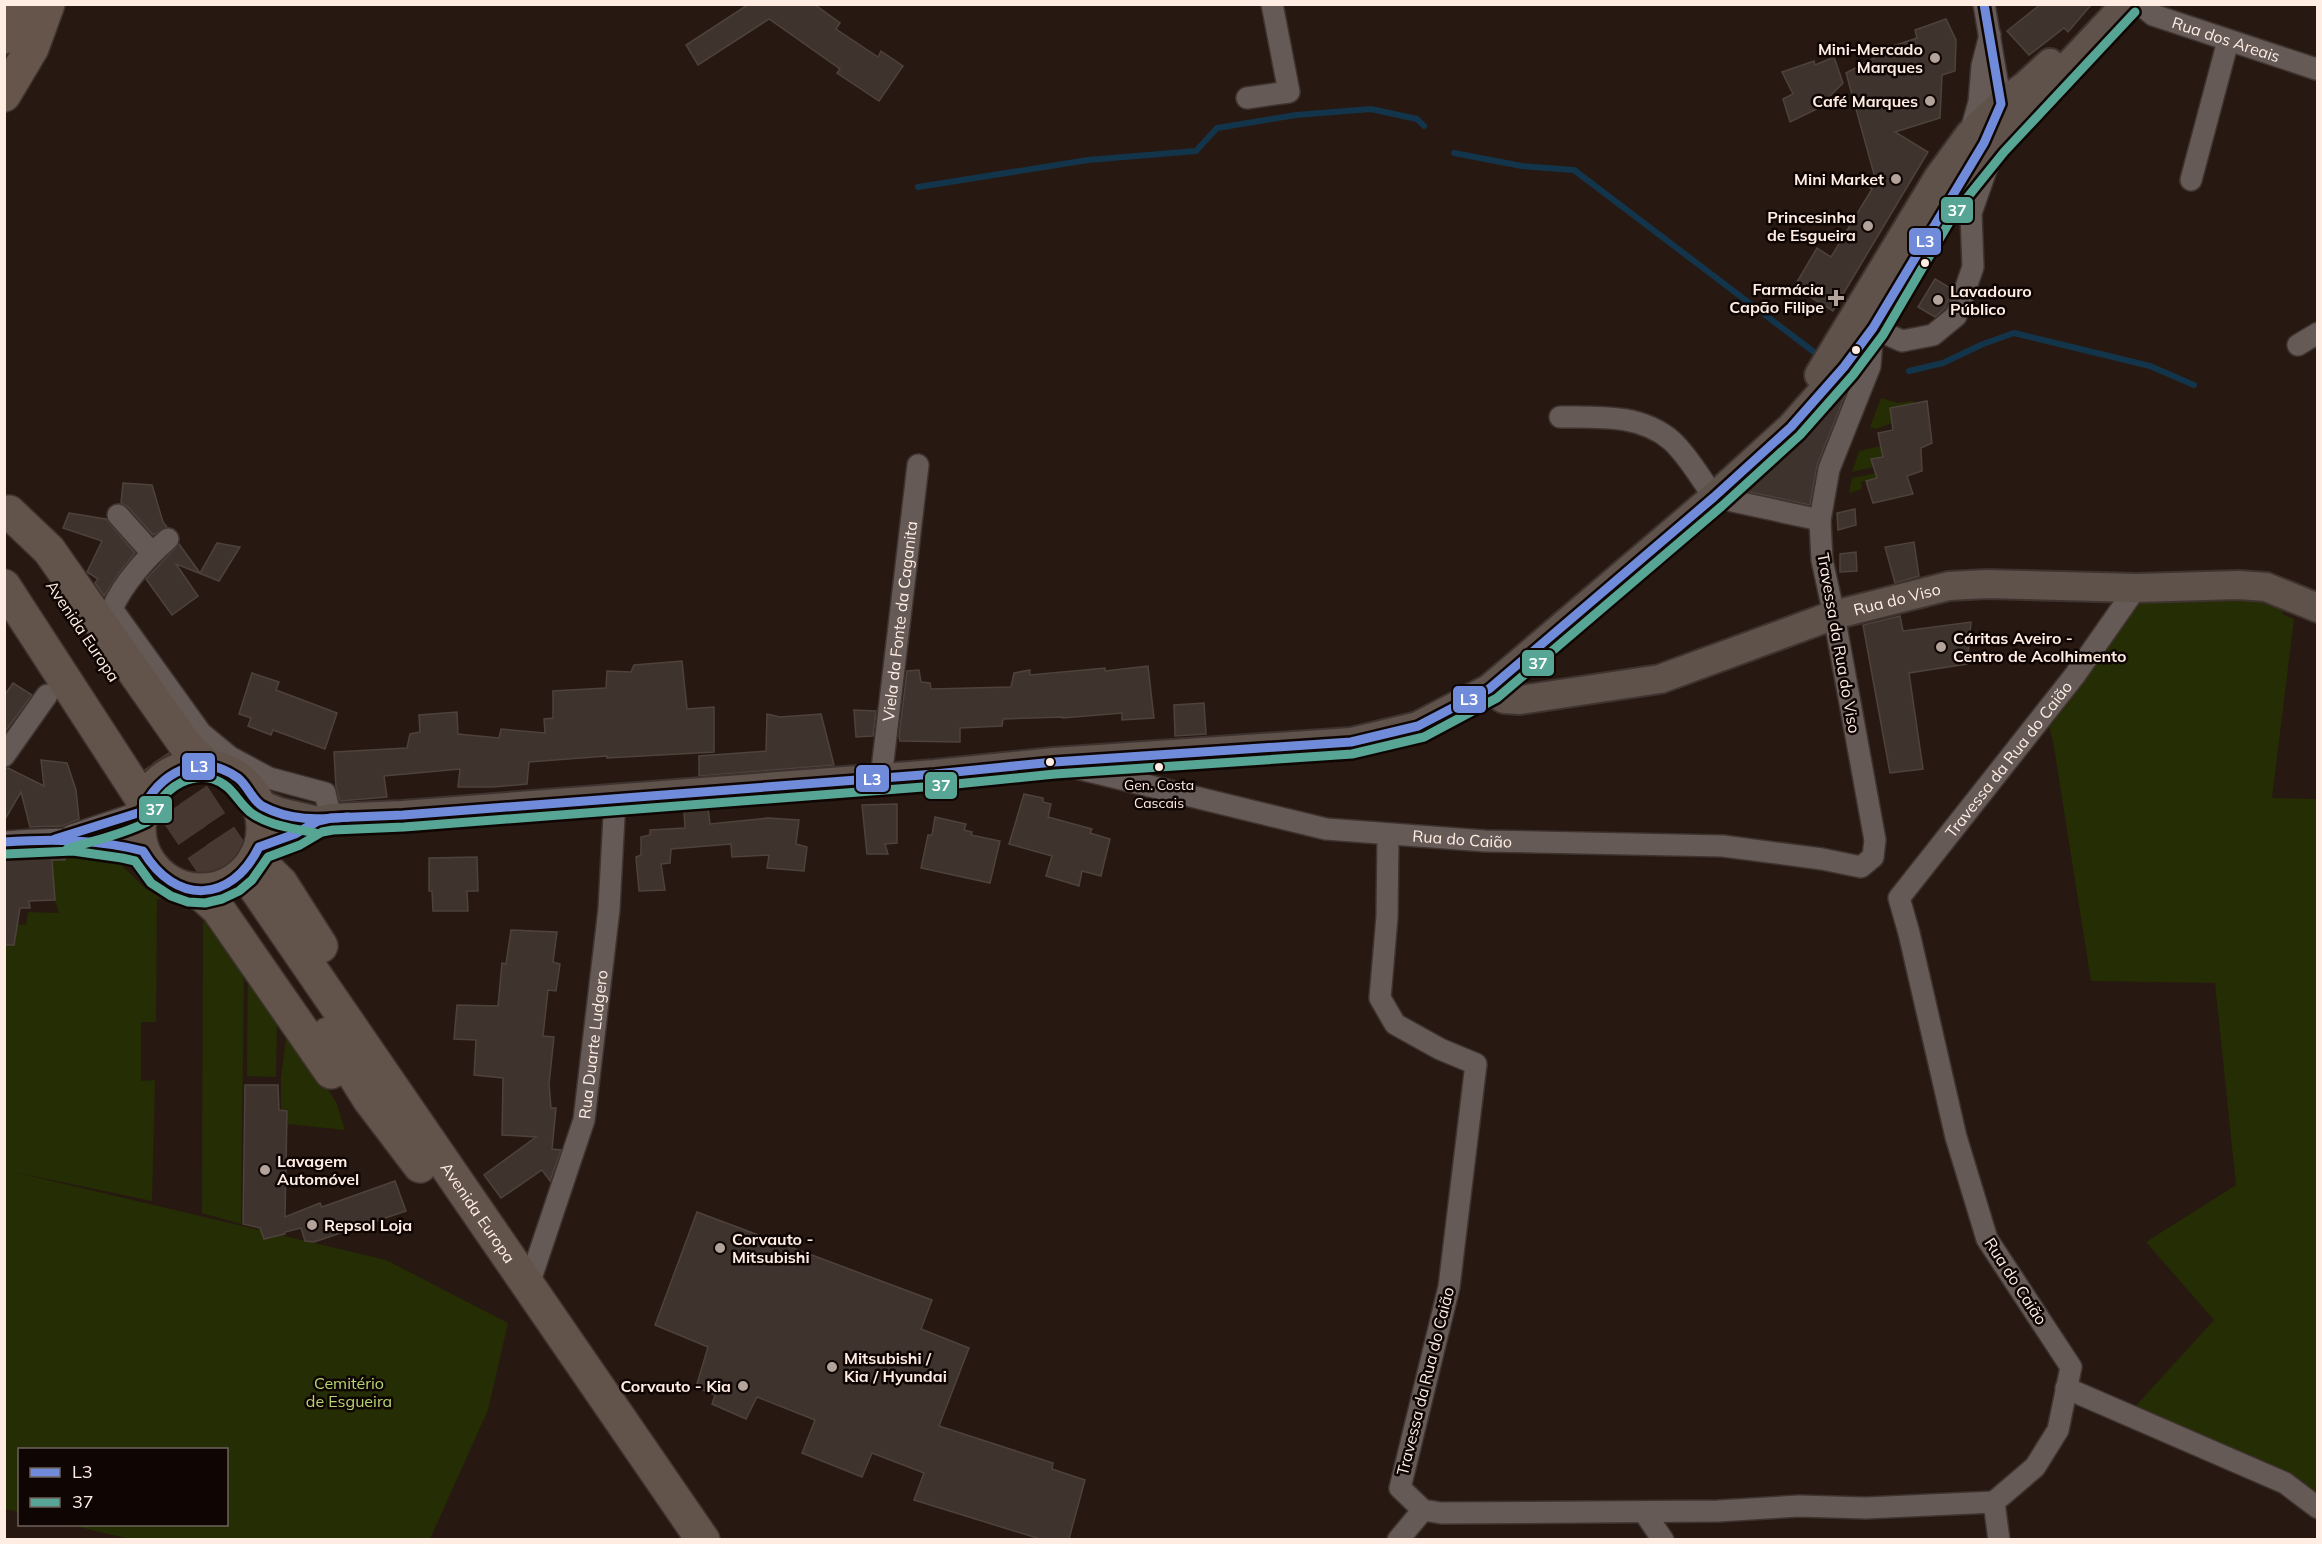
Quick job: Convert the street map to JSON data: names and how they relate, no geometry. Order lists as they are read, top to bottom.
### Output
{
  "streets": {
    "main road": ["Rua do Viso", "Avenida Europa"],
    "street": [
      "Rua dos Areais",
      "Viela da Fonte da Caganita",
      "Travessa da Rua do Viso",
      "Travessa da Rua do Caião",
      "Rua do Caião",
      "Rua Duarte Ludgero"
    ]
  },
  "crossings": [
    ["Rua do Viso", "Travessa da Rua do Viso"],
    ["Rua do Viso", "Travessa da Rua do Caião"],
    ["Avenida Europa", "Rua Duarte Ludgero"],
    ["Travessa da Rua do Viso", "Rua do Caião"],
    ["Travessa da Rua do Caião", "Rua do Caião"]
  ],
  "parks": ["Cemitério de Esgueira"],
  "places": {
    "other": [
      "Mini-Mercado Marques",
      "Café Marques",
      "Mini Market",
      "Princesinha de Esgueira",
      "Lavadouro Público",
      "Cáritas Aveiro - Centro de Acolhimento",
      "Gen. Costa Cascais",
      "Lavagem Automóvel",
      "Repsol Loja",
      "Corvauto - Mitsubishi",
      "Mitsubishi / Kia / Hyundai",
      "Corvauto - Kia"
    ],
    "health": ["Farmácia Capão Filipe"]
  },
  "lines": ["transit line L3", "transit line 37"],
  "legend": ["L3", "37"]
}
